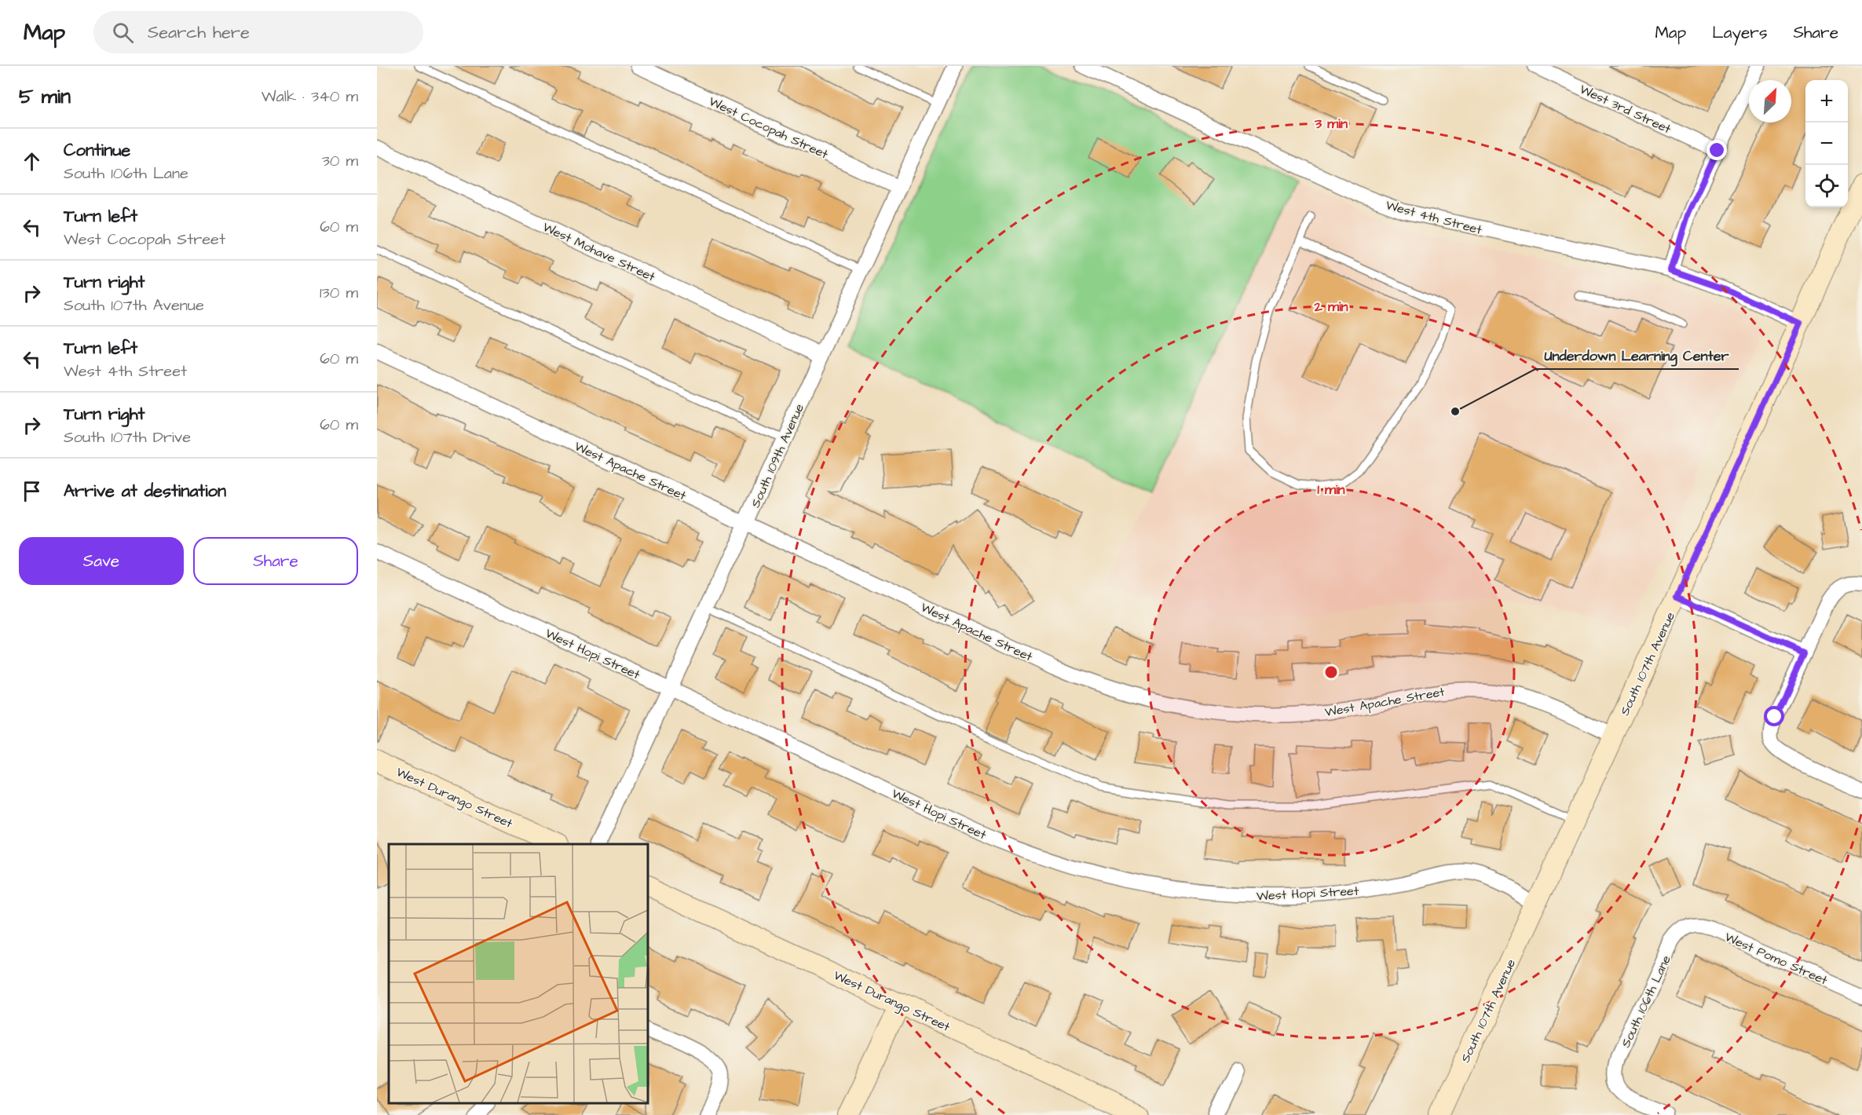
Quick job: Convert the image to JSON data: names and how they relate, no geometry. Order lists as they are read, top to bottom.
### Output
{
  "streets": {
    "main road": ["South 107th Avenue", "West Durango Street"],
    "street": [
      "West 3rd Street",
      "West Cocopah Street",
      "West 4th Street",
      "West Mohave Street",
      "South 109th Avenue",
      "West Apache Street",
      "West Hopi Street",
      "West Pomo Street",
      "South 106th Lane"
    ]
  },
  "crossings": [
    ["West Cocopah Street", "South 109th Avenue"],
    ["West 4th Street", "South 107th Avenue"],
    ["West Mohave Street", "South 109th Avenue"],
    ["South 109th Avenue", "West Apache Street"],
    ["South 109th Avenue", "West Hopi Street"],
    ["West Apache Street", "South 107th Avenue"],
    ["West Hopi Street", "South 107th Avenue"],
    ["West Pomo Street", "South 106th Lane"]
  ],
  "places": ["Underdown Learning Center"],
  "north": "top right",
  "page": {
    "header": "Map",
    "search": "Search here",
    "nav": ["Map", "Layers", "Share"],
    "heading": ["5 min", "Walk · 340 m"],
    "map_buttons": ["+", "−"],
    "list": [
      ["Continue", "South 106th Lane", "30 m"],
      ["Turn left", "West Cocopah Street", "60 m"],
      ["Turn right", "South 107th Avenue", "130 m"],
      ["Turn left", "West 4th Street", "60 m"],
      ["Turn right", "South 107th Drive", "60 m"],
      "Arrive at destination"
    ],
    "buttons": ["Save", "Share"]
  },
  "rings": ["3 min", "2 min", "1 min"]
}
